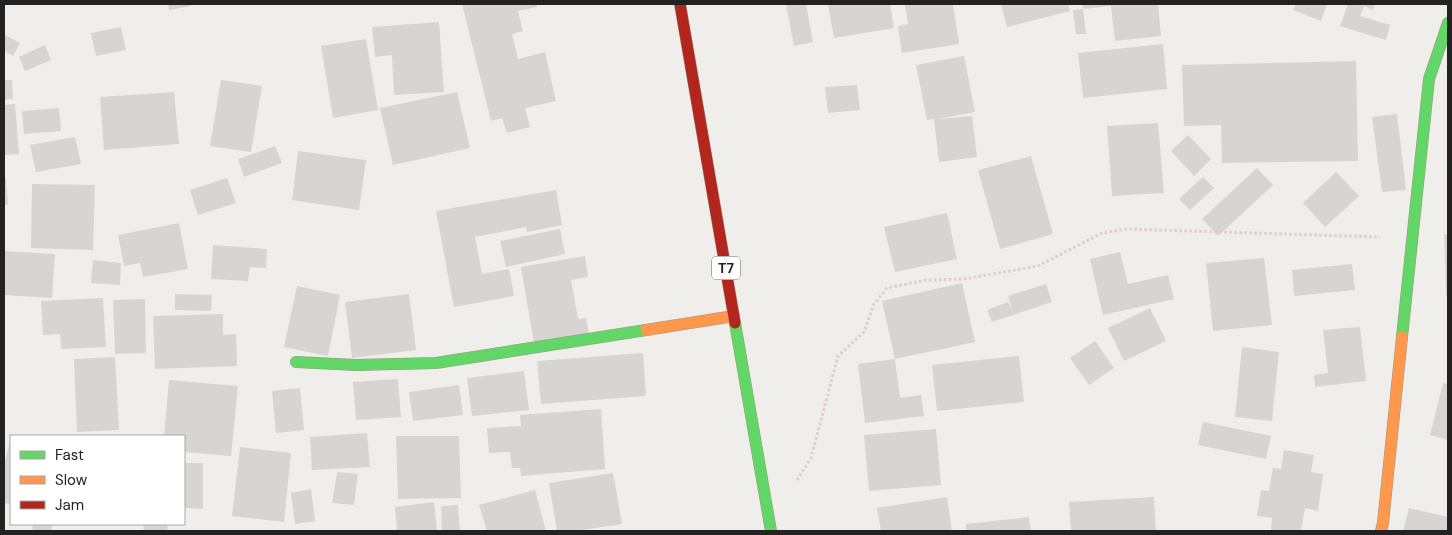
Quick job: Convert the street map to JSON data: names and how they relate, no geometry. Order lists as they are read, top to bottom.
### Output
{
  "streets": {
    "main road": ["T7"]
  },
  "legend": ["Fast", "Slow", "Jam"]
}
